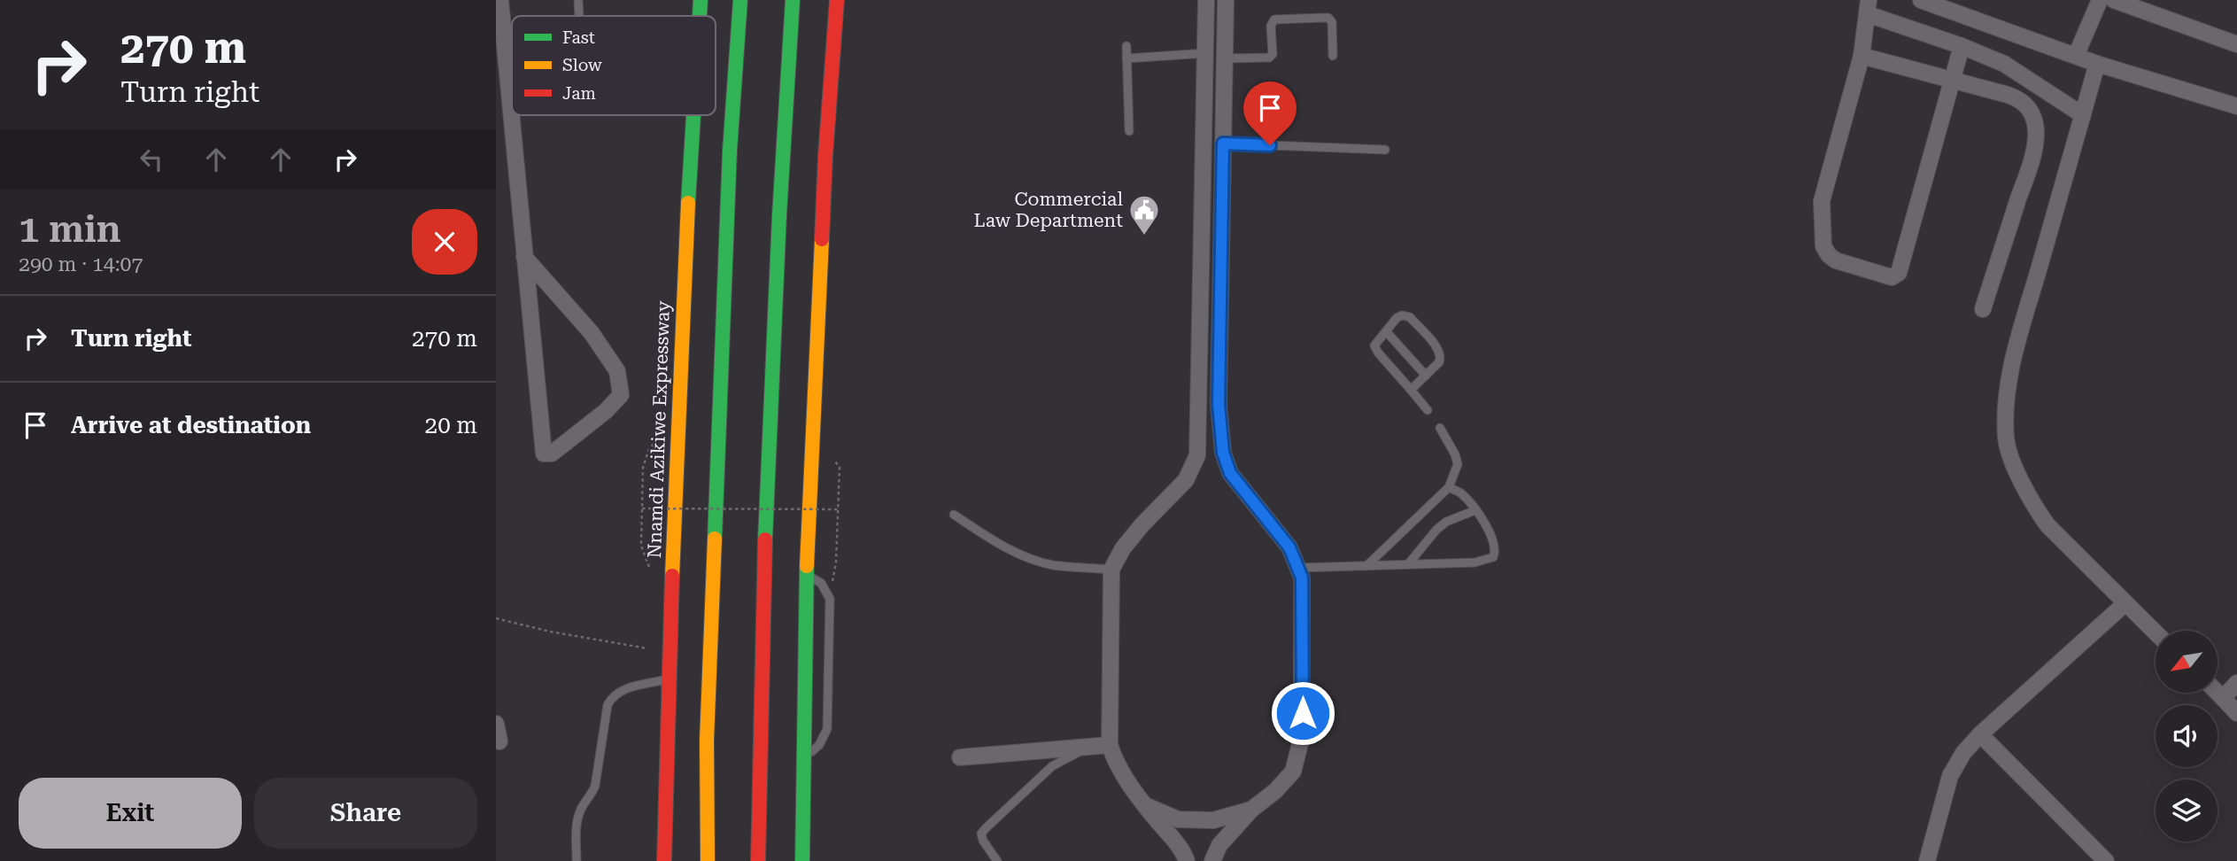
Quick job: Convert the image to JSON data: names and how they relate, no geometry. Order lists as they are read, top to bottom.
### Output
{
  "streets": {
    "highway": ["Nnamdi Azikiwe Expressway"]
  },
  "places": {
    "public building": ["Commercial Law Department"]
  },
  "legend": ["Fast", "Slow", "Jam"],
  "north": "bottom left",
  "page": {
    "turn": ["270 m", "Turn right"],
    "heading": ["1 min", "290 m · 14:07"],
    "list": [
      {
        "name": "Turn right",
        "value": "270 m"
      },
      {
        "name": "Arrive at destination",
        "value": "20 m"
      }
    ],
    "buttons": ["Exit", "Share"]
  }
}
